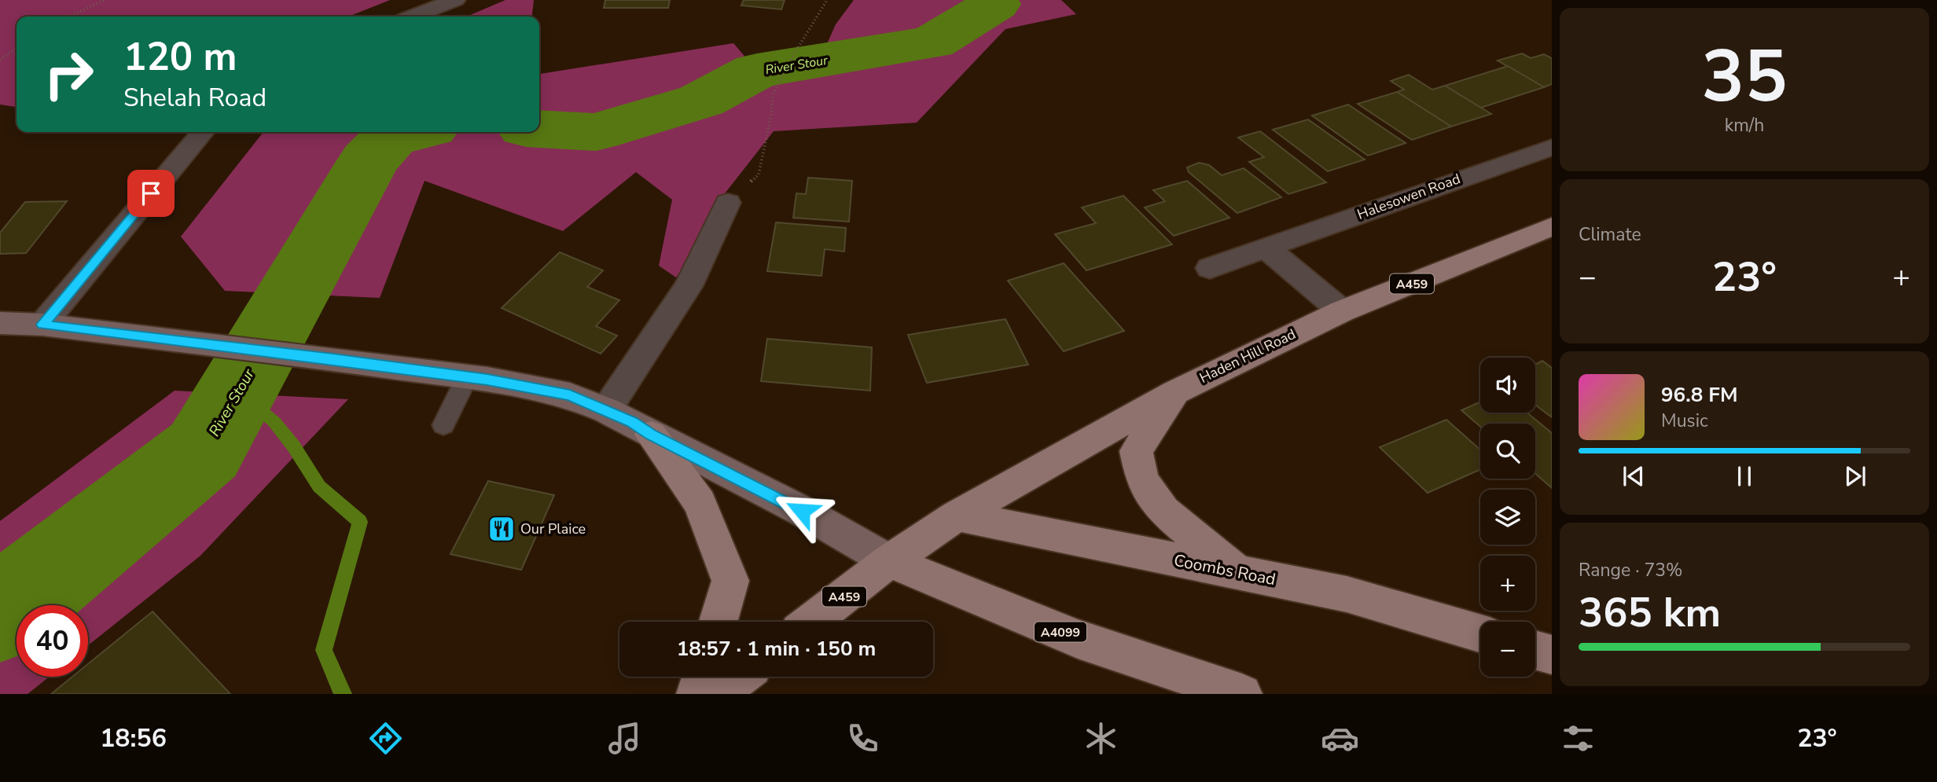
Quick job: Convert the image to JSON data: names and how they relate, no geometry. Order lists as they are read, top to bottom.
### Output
{
  "streets": {
    "main road": [
      "A459",
      "Haden Hill Road",
      "Coombs Road",
      "A4099"
    ],
    "street": ["Halesowen Road"]
  },
  "crossings": [
    ["A459", "Haden Hill Road"],
    ["A459", "Coombs Road"],
    ["A459", "A4099"],
    ["Haden Hill Road", "Coombs Road"]
  ],
  "water": ["River Stour"],
  "places": {
    "restaurant": ["Our Plaice"]
  },
  "page": {
    "tile": [
      ["35", "km/h"],
      "Climate",
      ["Range · 73%", "365 km"]
    ],
    "turn": ["120 m", "Shelah Road"],
    "heat": ["−", "23°", "+"],
    "map_buttons": ["+", "−"],
    "song": ["96.8 FM", "Music"],
    "limit": "40",
    "trip": "18:57 · 1 min · 150 m",
    "tabs": ["18:56", "23°"]
  }
}
